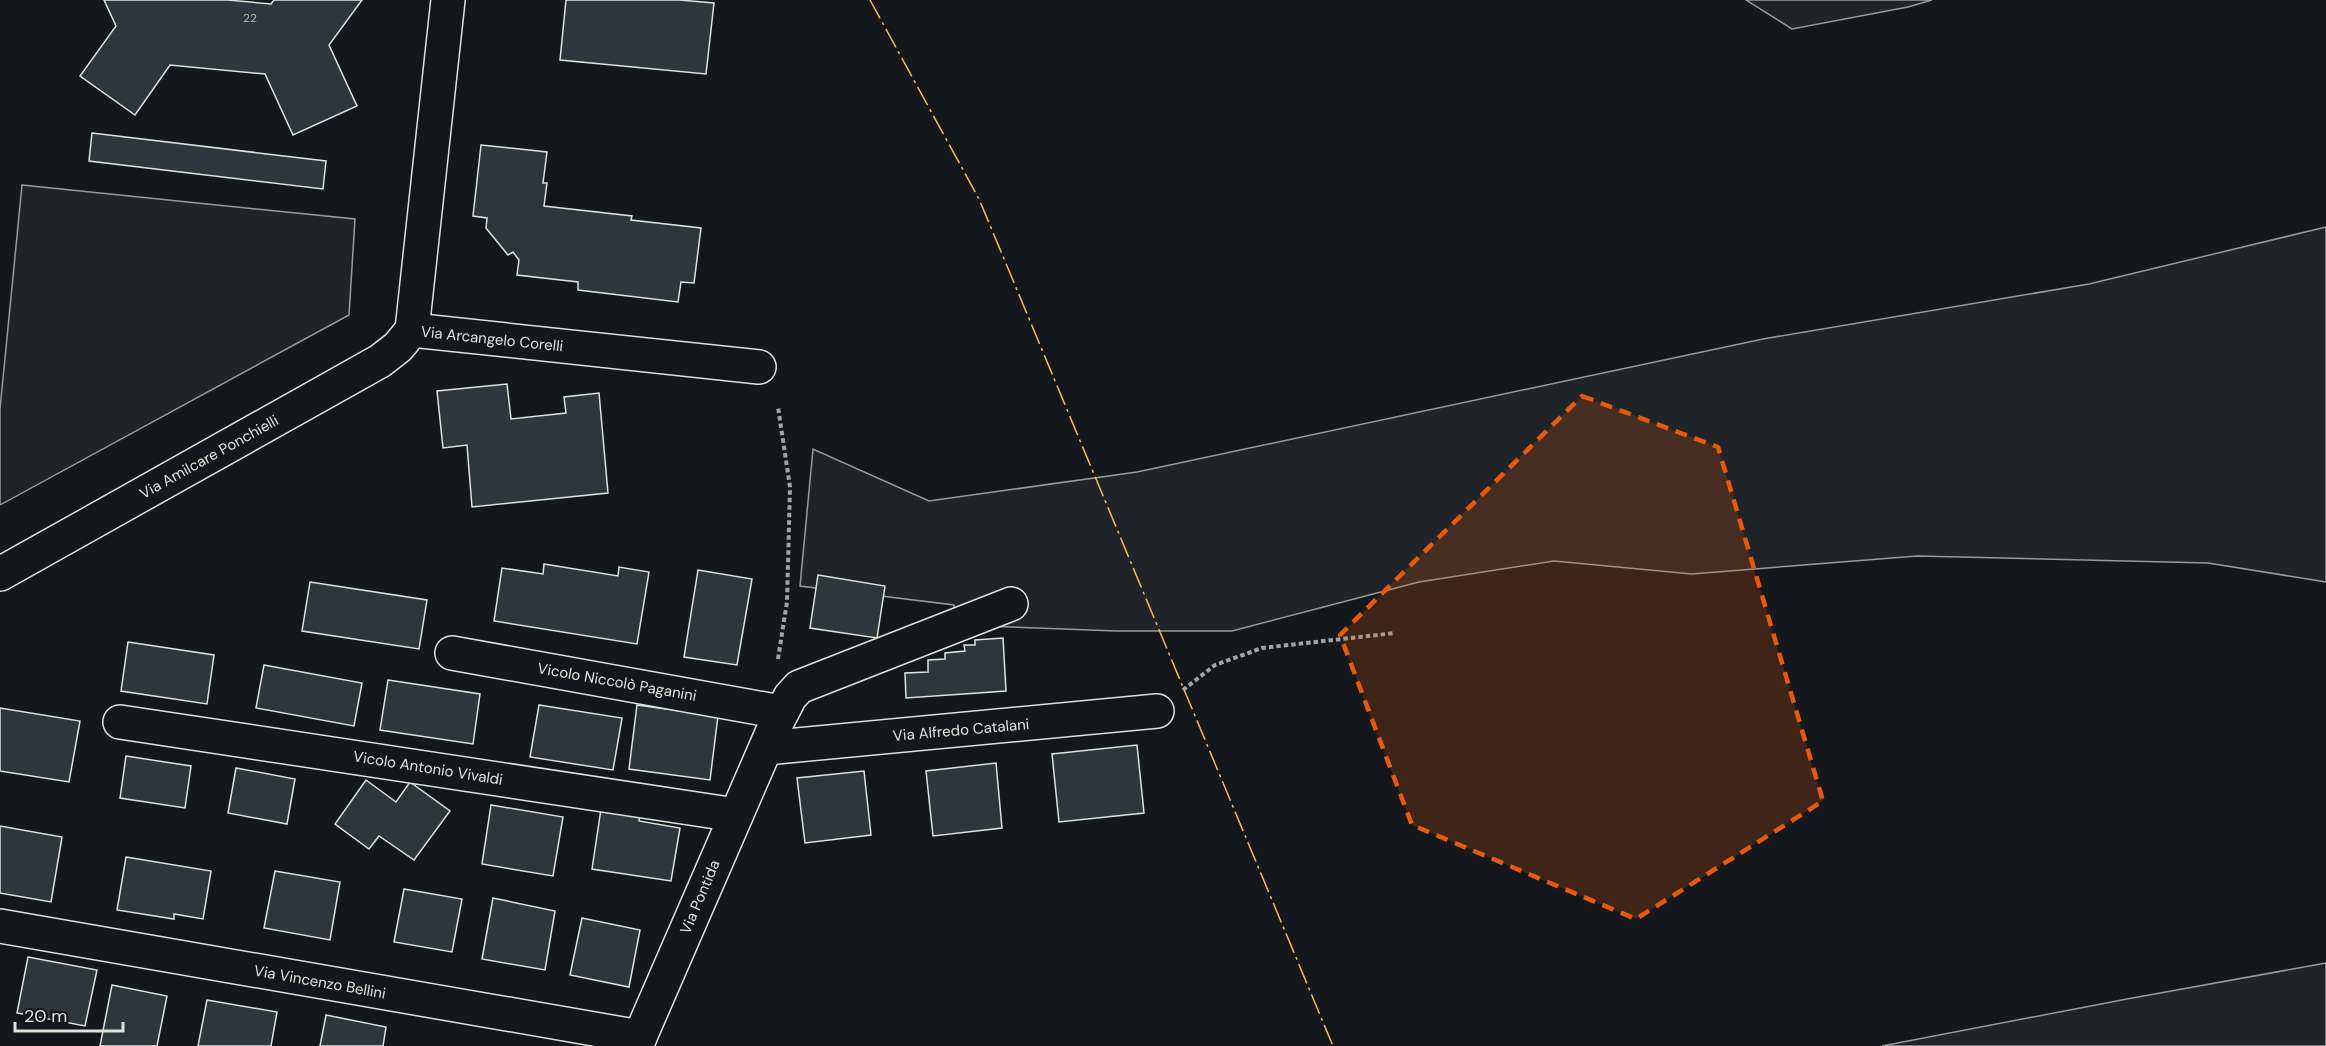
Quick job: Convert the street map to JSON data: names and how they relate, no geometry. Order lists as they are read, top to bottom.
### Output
{
  "streets": {
    "street": [
      "Via Arcangelo Corelli",
      "Via Amilcare Ponchielli",
      "Vicolo Niccolò Paganini",
      "Via Alfredo Catalani",
      "Vicolo Antonio Vivaldi",
      "Via Pontida",
      "Via Vincenzo Bellini"
    ]
  },
  "crossings": [
    ["Via Arcangelo Corelli", "Via Amilcare Ponchielli"],
    ["Vicolo Niccolò Paganini", "Via Pontida"],
    ["Via Alfredo Catalani", "Via Pontida"],
    ["Vicolo Antonio Vivaldi", "Via Pontida"],
    ["Via Pontida", "Via Vincenzo Bellini"]
  ],
  "house_numbers": ["22"],
  "scale_bar": "20 m"
}
